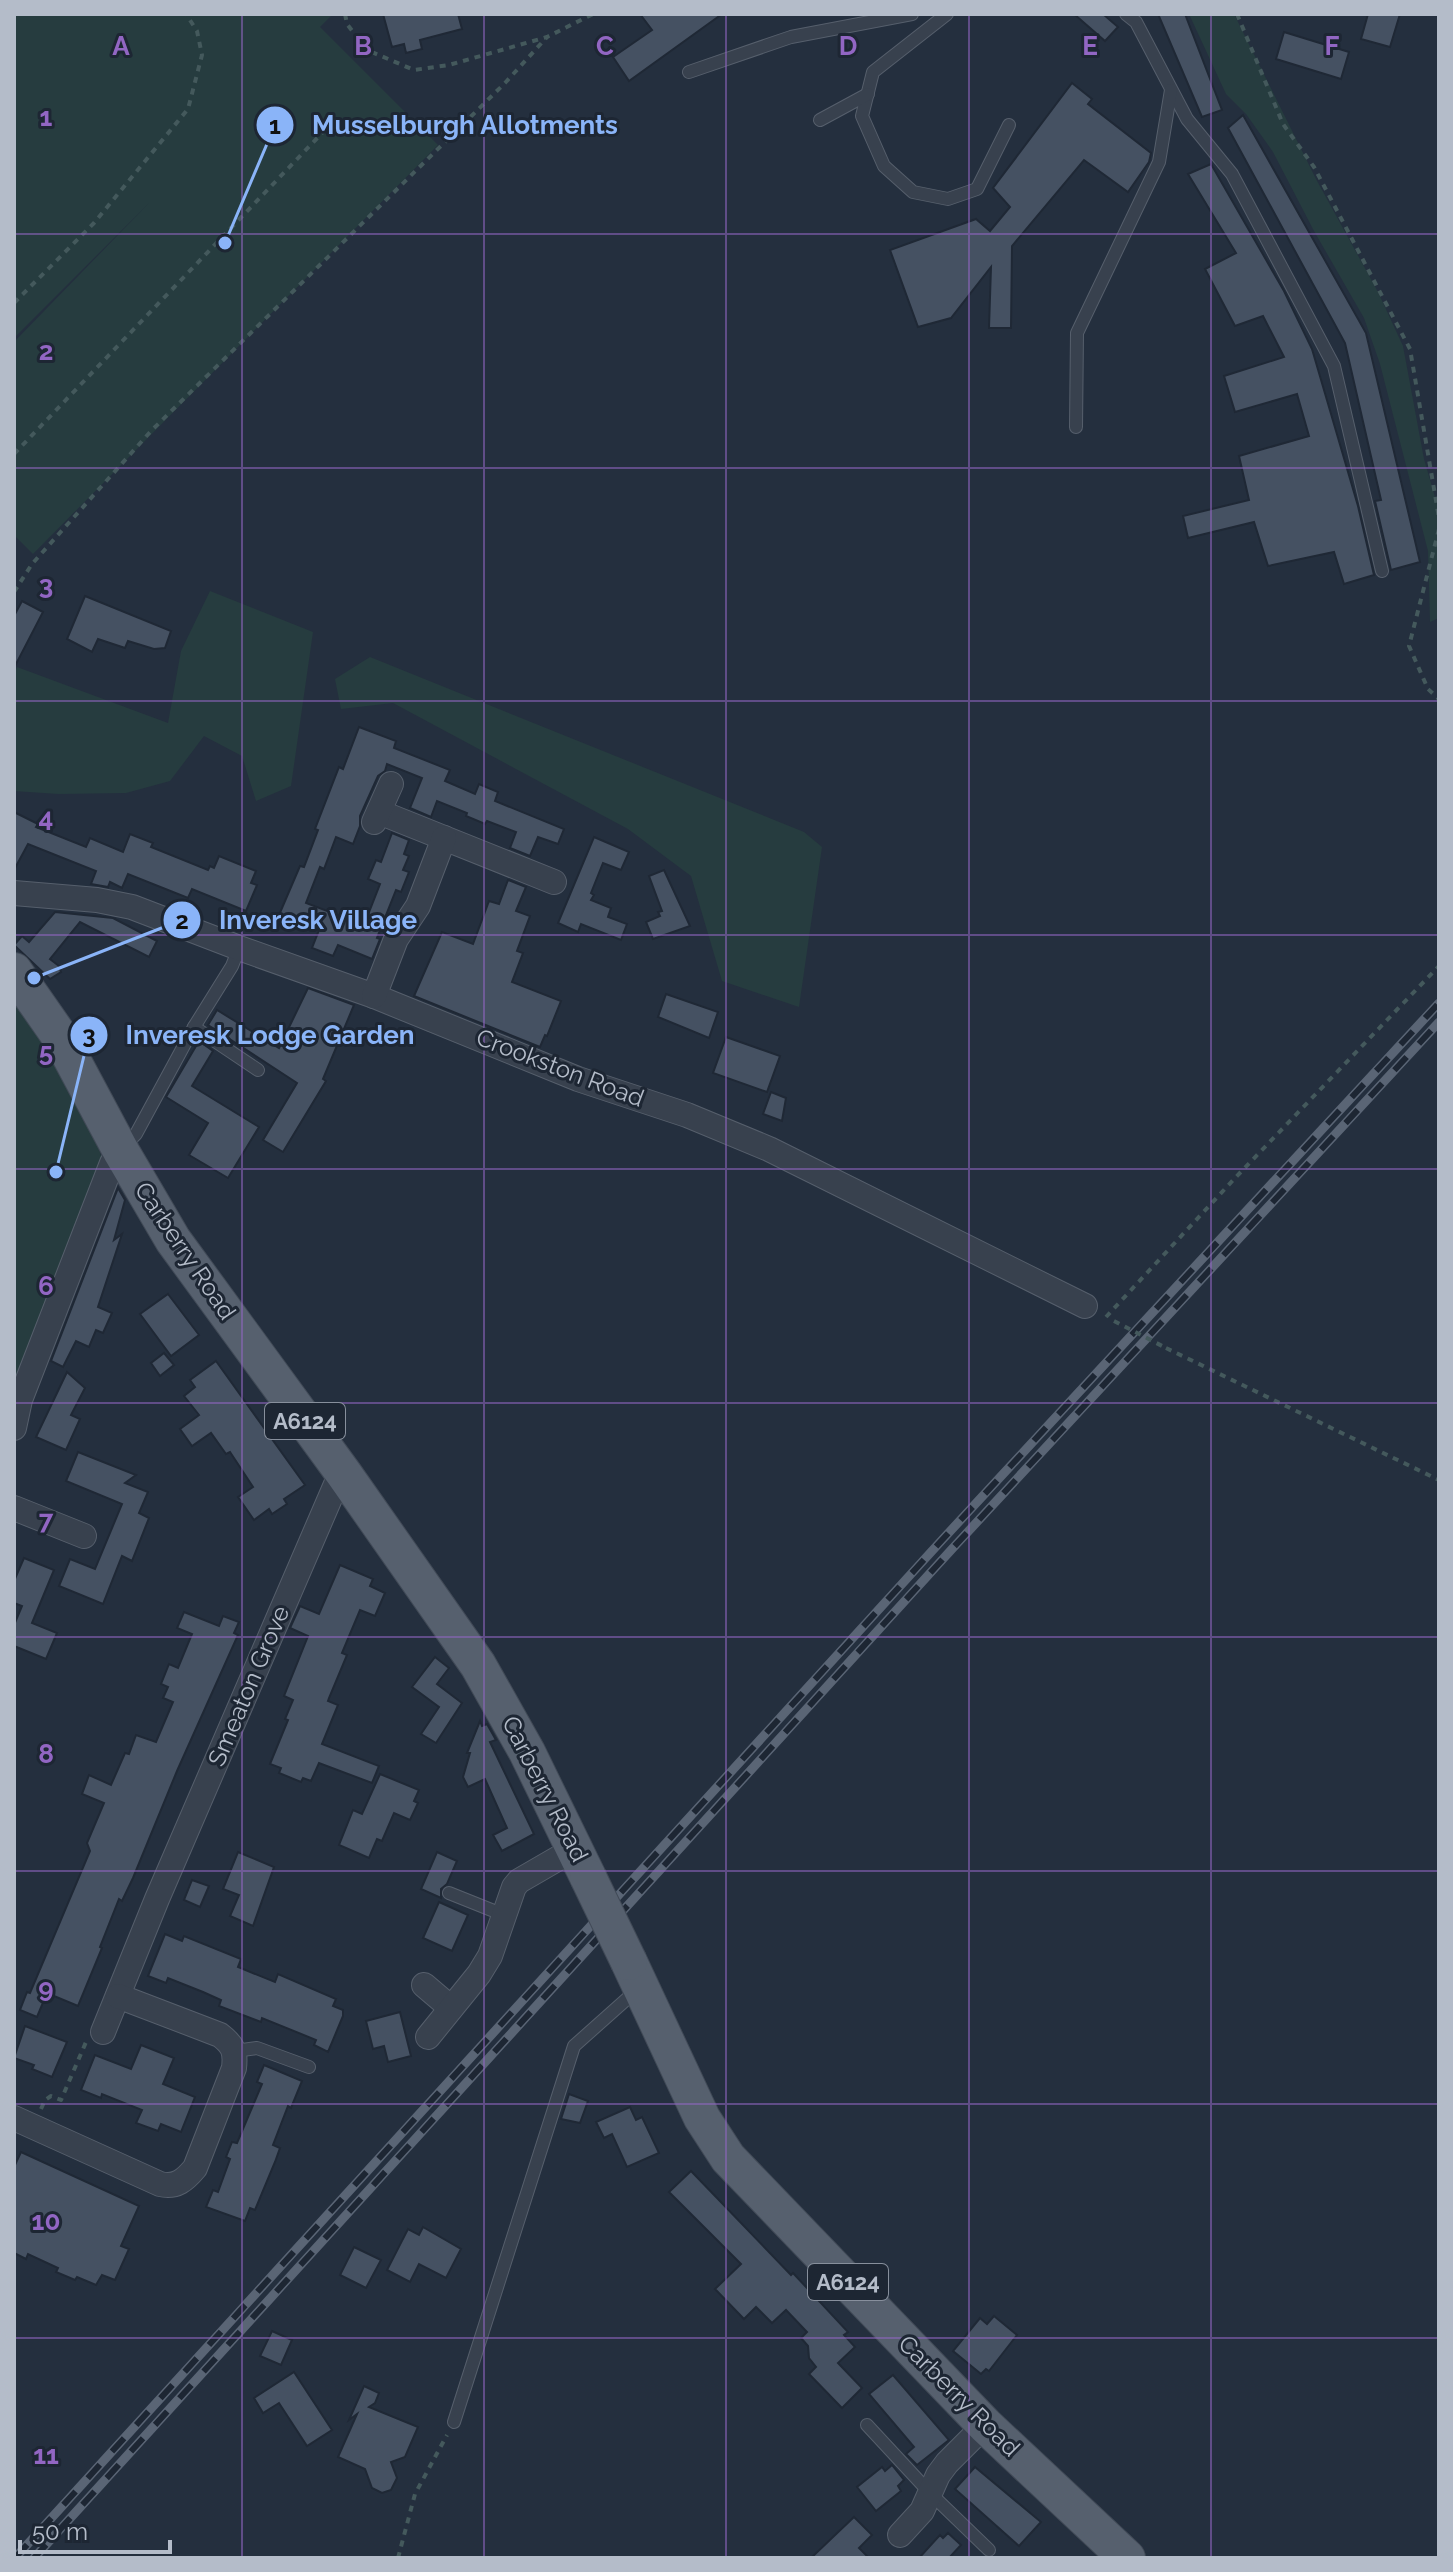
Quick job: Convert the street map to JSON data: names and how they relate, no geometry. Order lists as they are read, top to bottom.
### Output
{
  "streets": {
    "main road": ["Carberry Road", "A6124"],
    "street": ["Crookston Road", "Smeaton Grove"]
  },
  "crossings": [
    ["Carberry Road", "Smeaton Grove"]
  ],
  "places": ["Musselburgh Allotments", "Inveresk Village", "Inveresk Lodge Garden"],
  "scale_bar": "50 m",
  "grid": {
    "columns": [
      "A",
      "B",
      "C",
      "D",
      "E",
      "F"
    ],
    "rows": [
      "1",
      "2",
      "3",
      "4",
      "5",
      "6",
      "7",
      "8",
      "9",
      "10",
      "11"
    ]
  }
}
